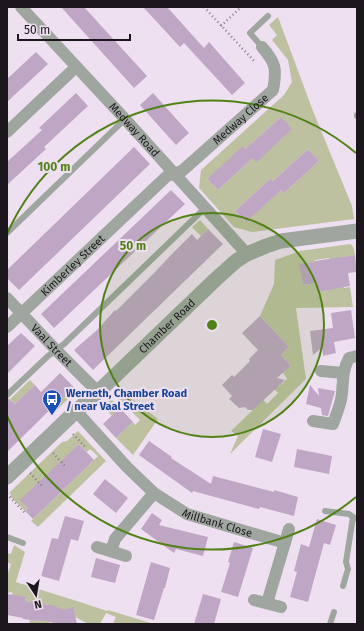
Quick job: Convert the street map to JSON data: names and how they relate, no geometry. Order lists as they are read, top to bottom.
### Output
{
  "streets": {
    "street": [
      "Medway Close",
      "Medway Road",
      "Kimberley Street",
      "Chamber Road",
      "Vaal Street",
      "Millbank Close"
    ]
  },
  "crossings": [
    ["Medway Close", "Medway Road"],
    ["Medway Close", "Kimberley Street"],
    ["Medway Road", "Kimberley Street"],
    ["Medway Road", "Chamber Road"],
    ["Kimberley Street", "Vaal Street"],
    ["Chamber Road", "Vaal Street"],
    ["Chamber Road", "Millbank Close"]
  ],
  "places": {
    "bus stop": ["Werneth, Chamber Road / near Vaal Street"]
  },
  "scale_bar": "50 m",
  "north": "bottom",
  "rings": ["100 m", "50 m"]
}
